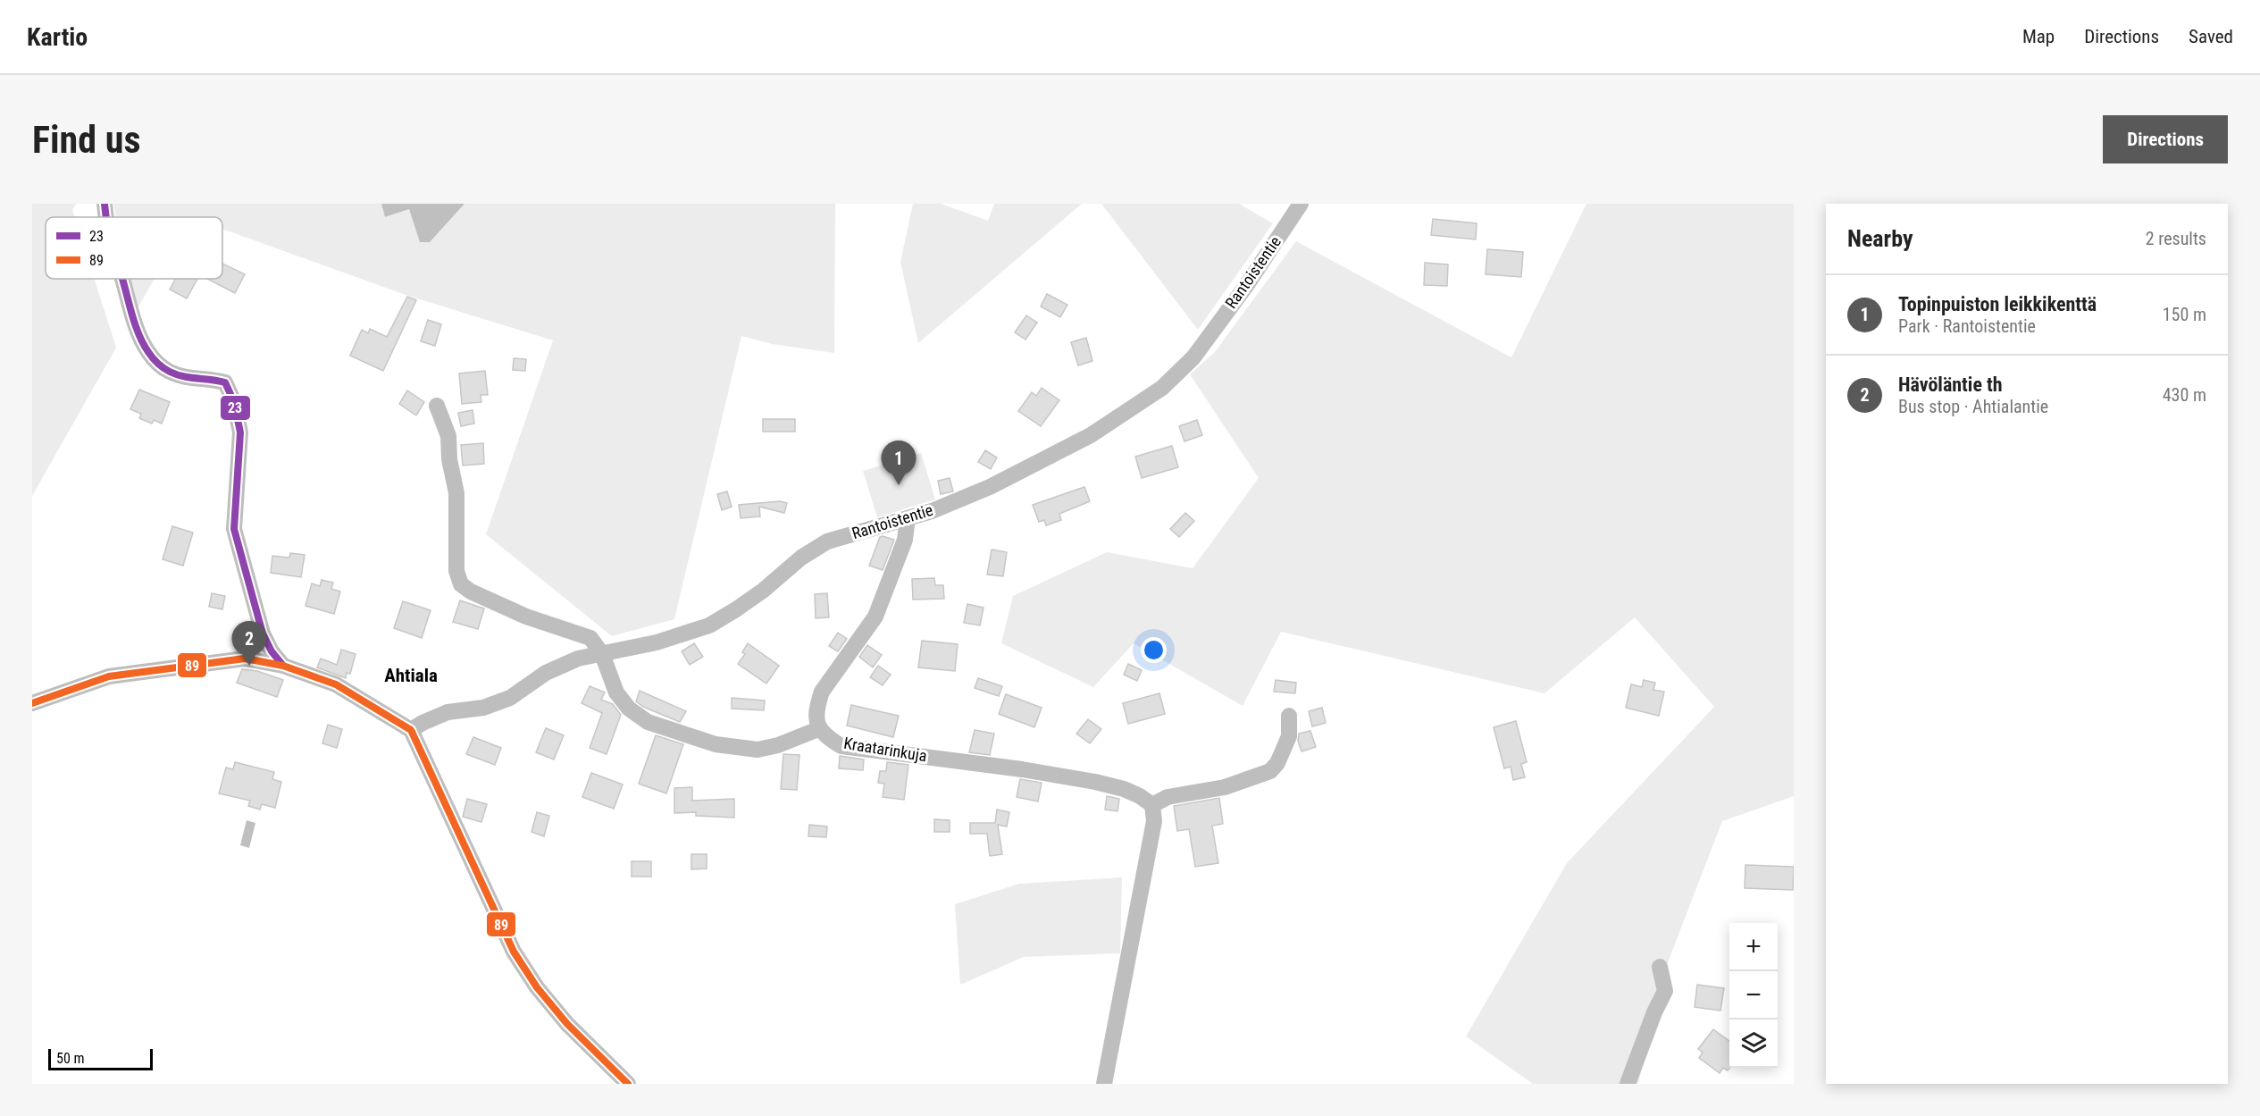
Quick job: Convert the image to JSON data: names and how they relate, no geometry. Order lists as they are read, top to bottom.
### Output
{
  "streets": {
    "street": ["Rantoistentie", "Kraatarinkuja"]
  },
  "districts": ["Ahtiala"],
  "lines": ["transit line 23", "transit line 89"],
  "legend": ["23", "89"],
  "scale_bar": "50 m",
  "page": {
    "header": "Kartio",
    "nav": ["Map", "Directions", "Saved"],
    "buttons": "Directions",
    "title": "Find us",
    "heading": ["Nearby", "2 results"],
    "list": [
      {
        "mark": "1",
        "name": "Topinpuiston leikkikenttä",
        "note": "Park · Rantoistentie",
        "value": "150 m"
      },
      {
        "mark": "2",
        "name": "Hävöläntie th",
        "note": "Bus stop · Ahtialantie",
        "value": "430 m"
      }
    ],
    "pins": ["1", "2"],
    "map_buttons": ["+", "−"],
    "scale": "50 m"
  }
}
